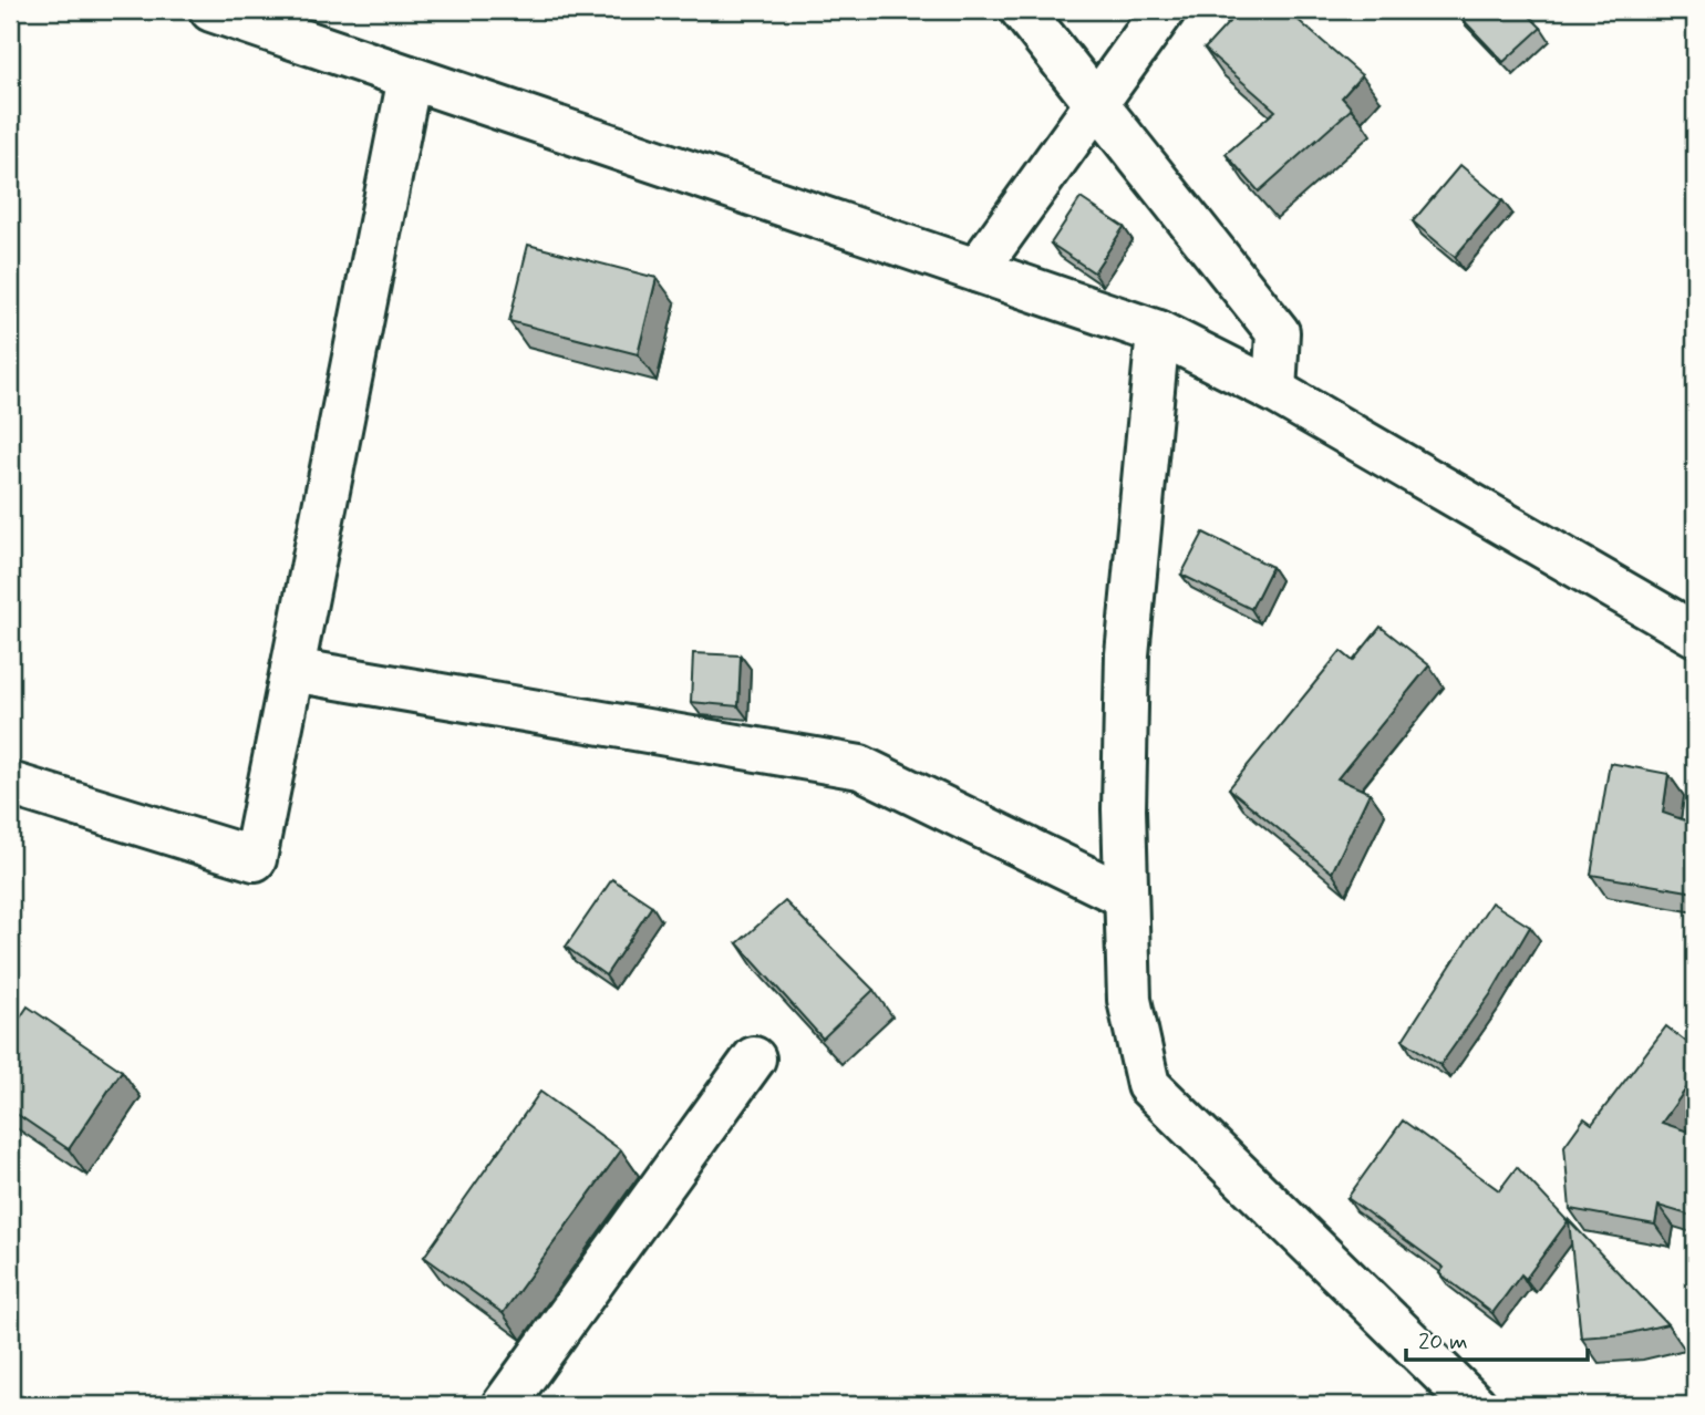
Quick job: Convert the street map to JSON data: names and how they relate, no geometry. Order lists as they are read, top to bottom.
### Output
{
  "scale_bar": "20 m"
}
